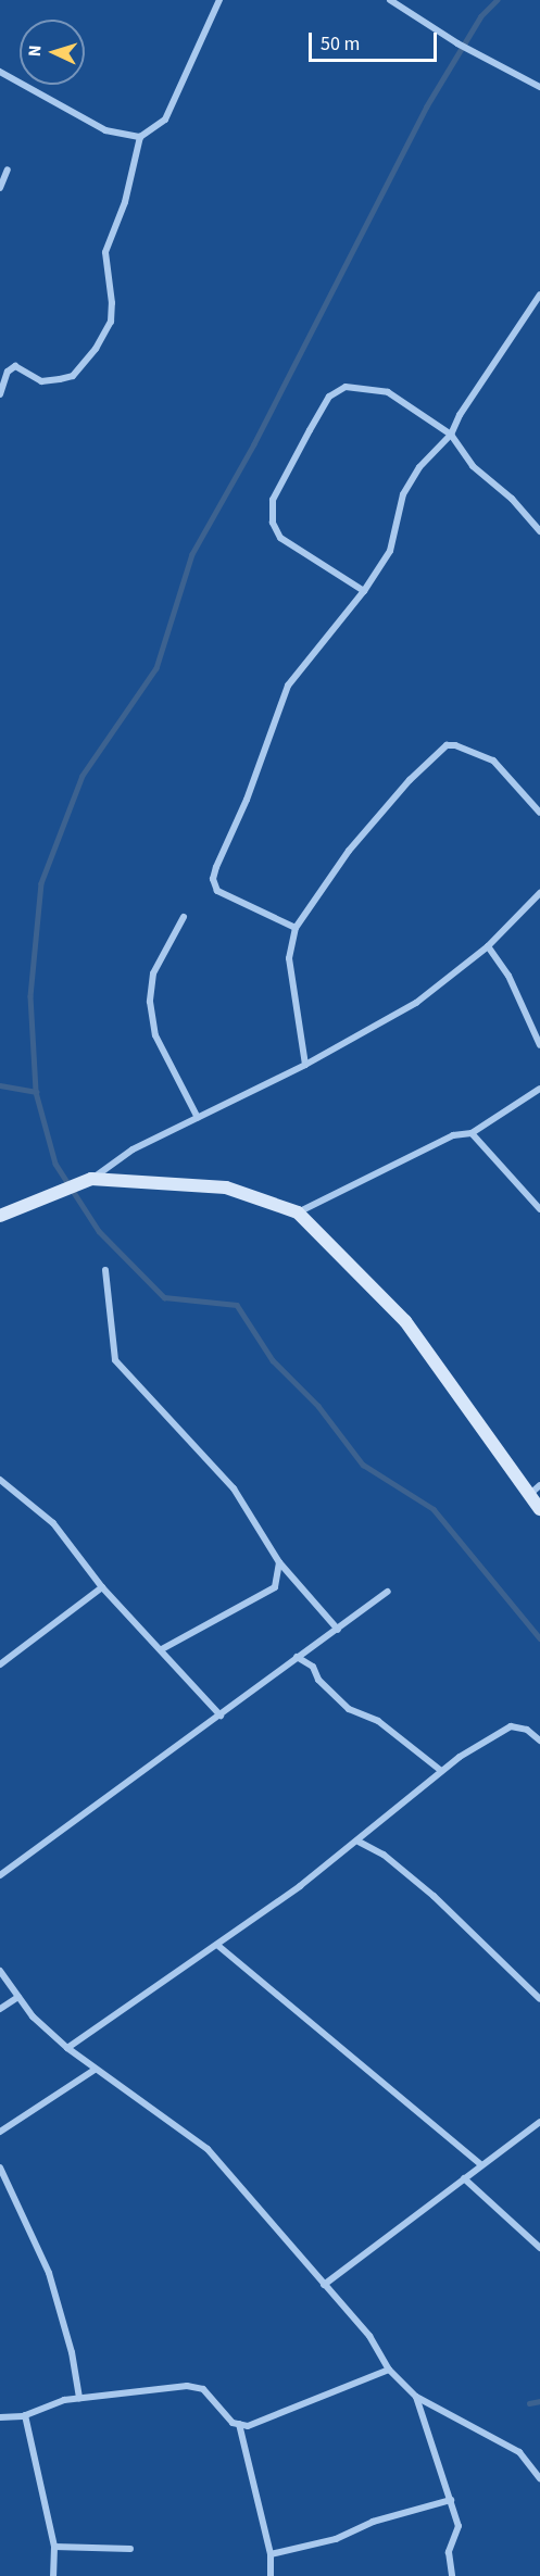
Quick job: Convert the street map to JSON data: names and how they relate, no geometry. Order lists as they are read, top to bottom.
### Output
{
  "scale_bar": "50 m",
  "north": "left"
}
